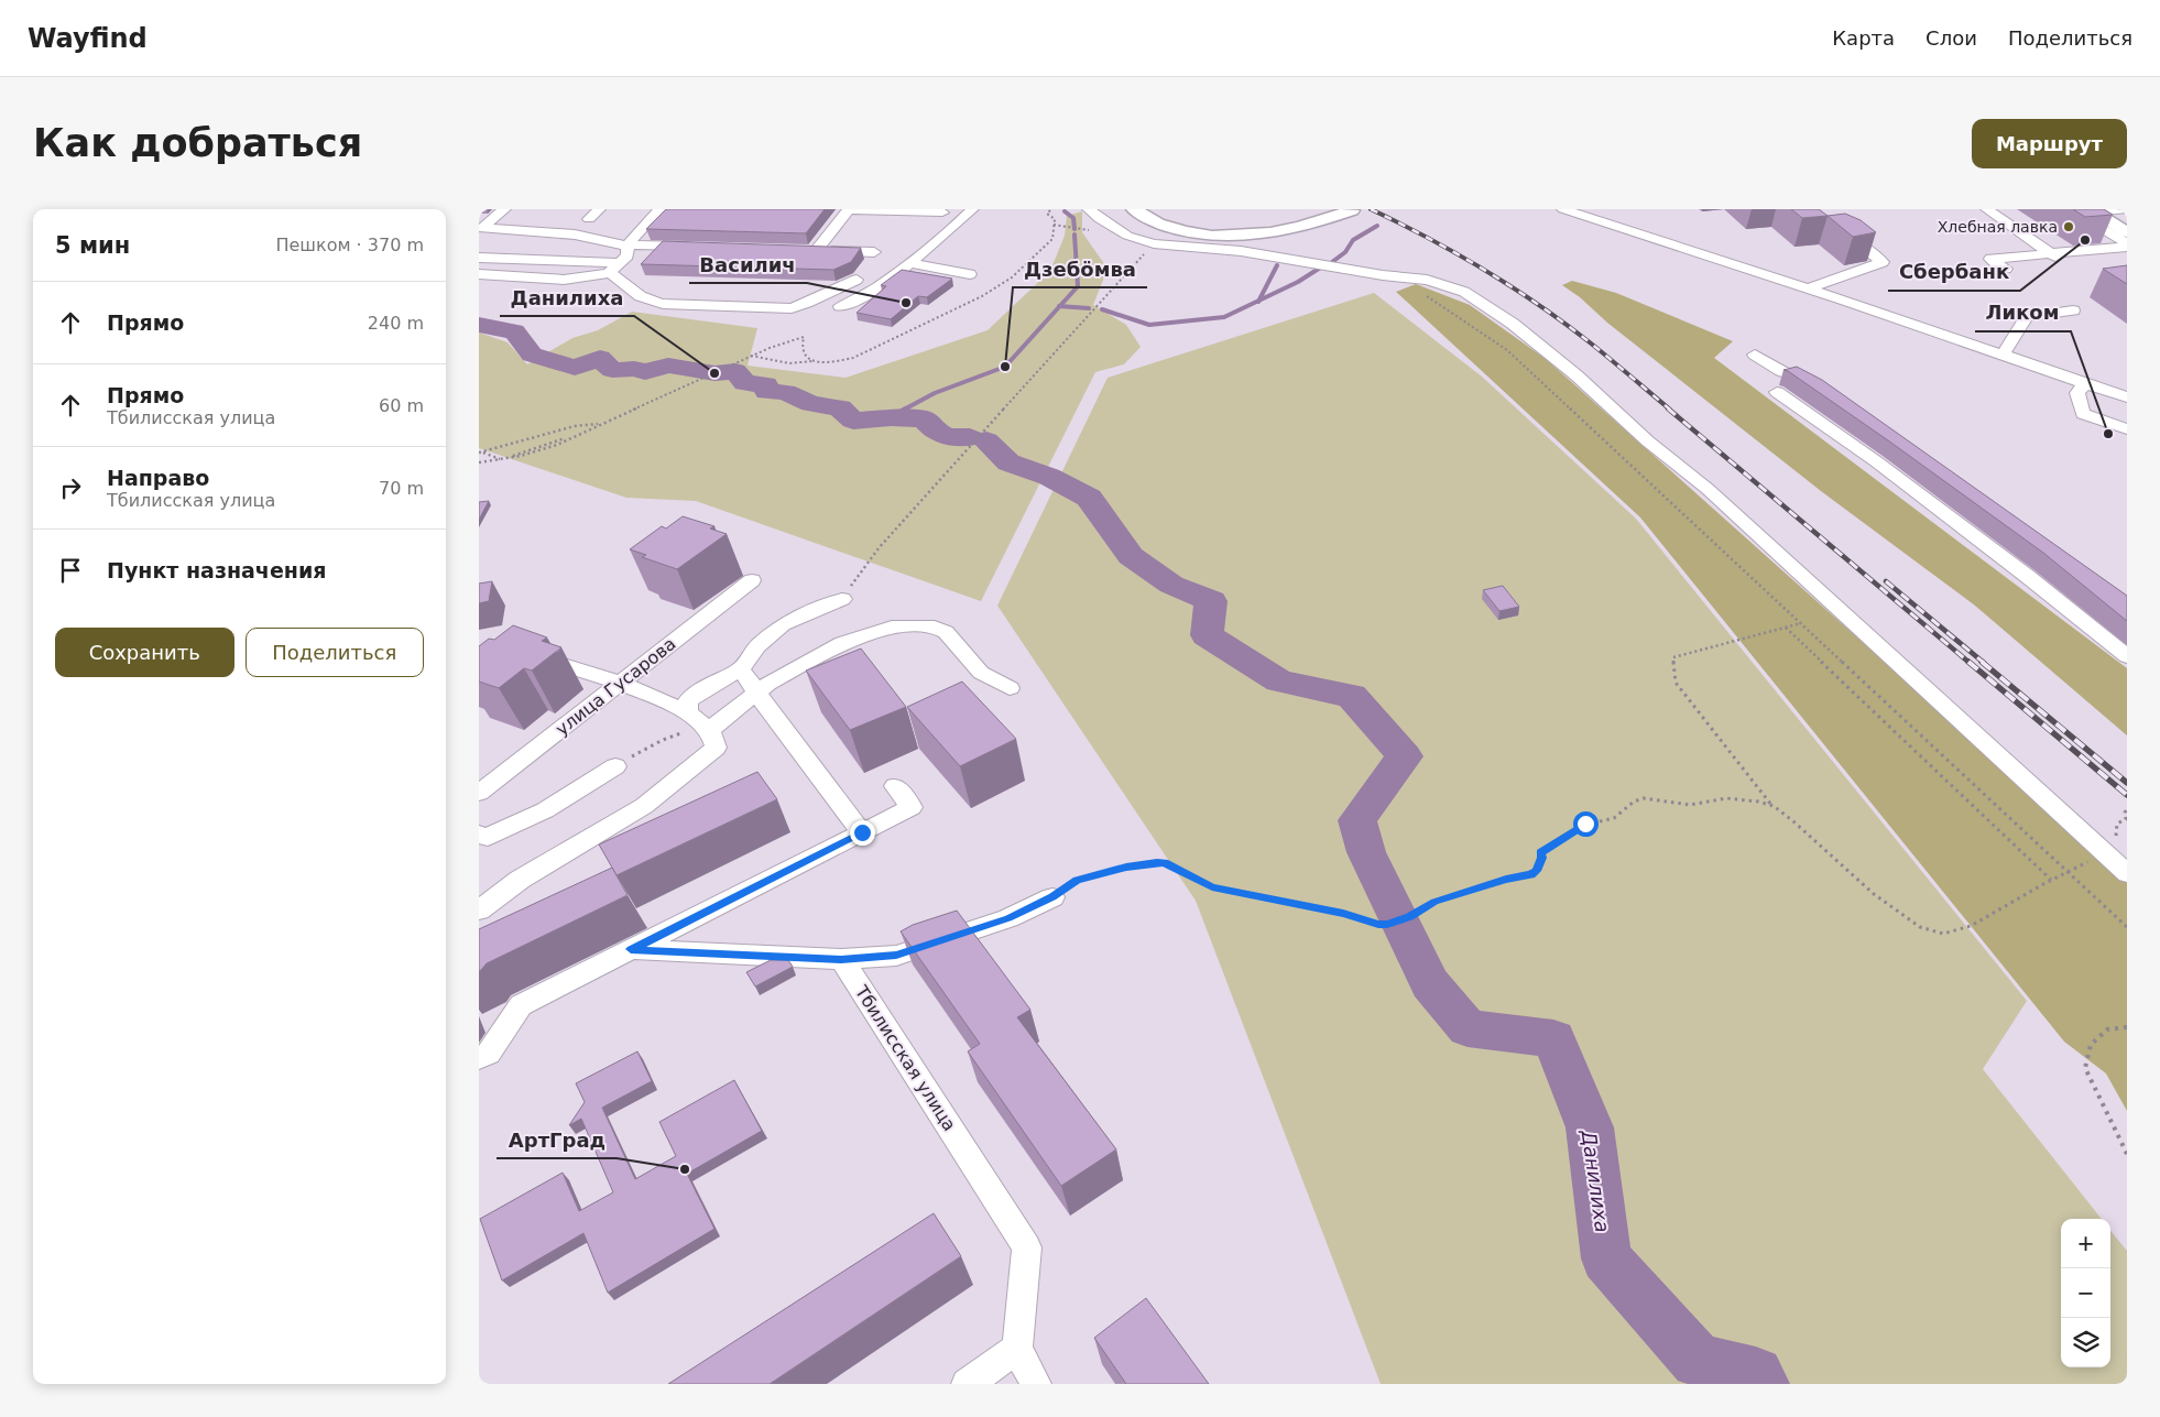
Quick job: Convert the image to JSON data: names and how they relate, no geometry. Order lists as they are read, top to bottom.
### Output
{
  "streets": {
    "street": ["улица Гусарова", "Тбилисская улица"]
  },
  "water": ["Данилиха"],
  "places": [
    "Хлебная лавка",
    "Сбербанк",
    "Василич",
    "Дзебӧмва",
    "Данилиха",
    "Ликом",
    "АртГрад"
  ],
  "page": {
    "header": "Wayfind",
    "nav": ["Карта", "Слои", "Поделиться"],
    "buttons": [
      "Маршрут",
      ["Сохранить", "Поделиться"]
    ],
    "title": "Как добраться",
    "heading": ["5 мин", "Пешком · 370 m"],
    "list": [
      ["Прямо", "240 m"],
      ["Прямо", "Тбилисская улица", "60 m"],
      ["Направо", "Тбилисская улица", "70 m"],
      "Пункт назначения"
    ],
    "map_buttons": ["+", "−"]
  }
}
